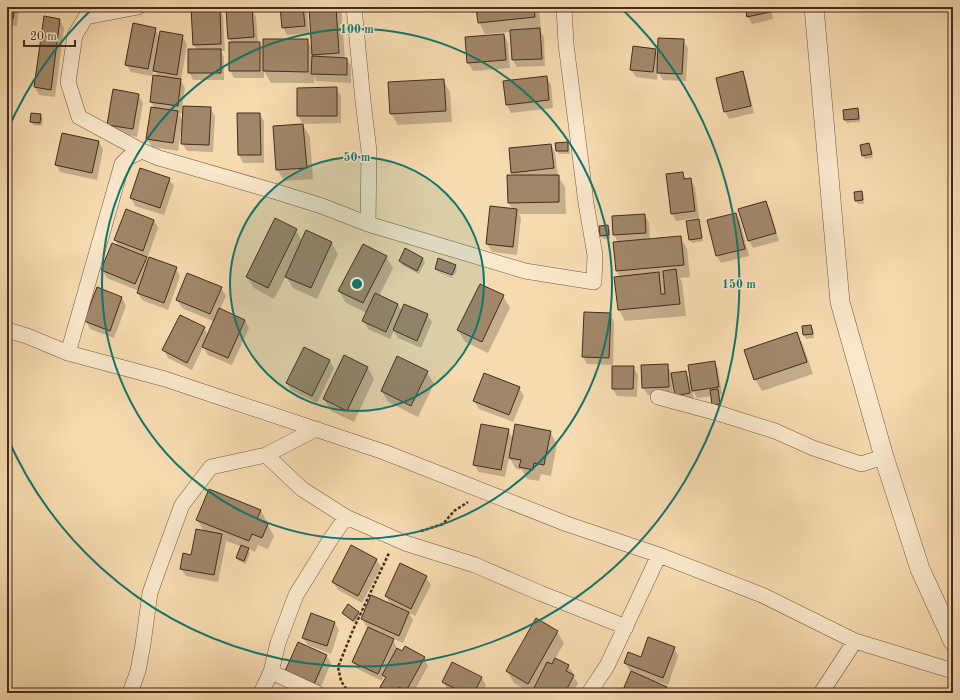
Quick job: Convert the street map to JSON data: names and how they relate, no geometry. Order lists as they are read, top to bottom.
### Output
{
  "scale_bar": "20 m",
  "rings": ["100 m", "50 m", "150 m"]
}
